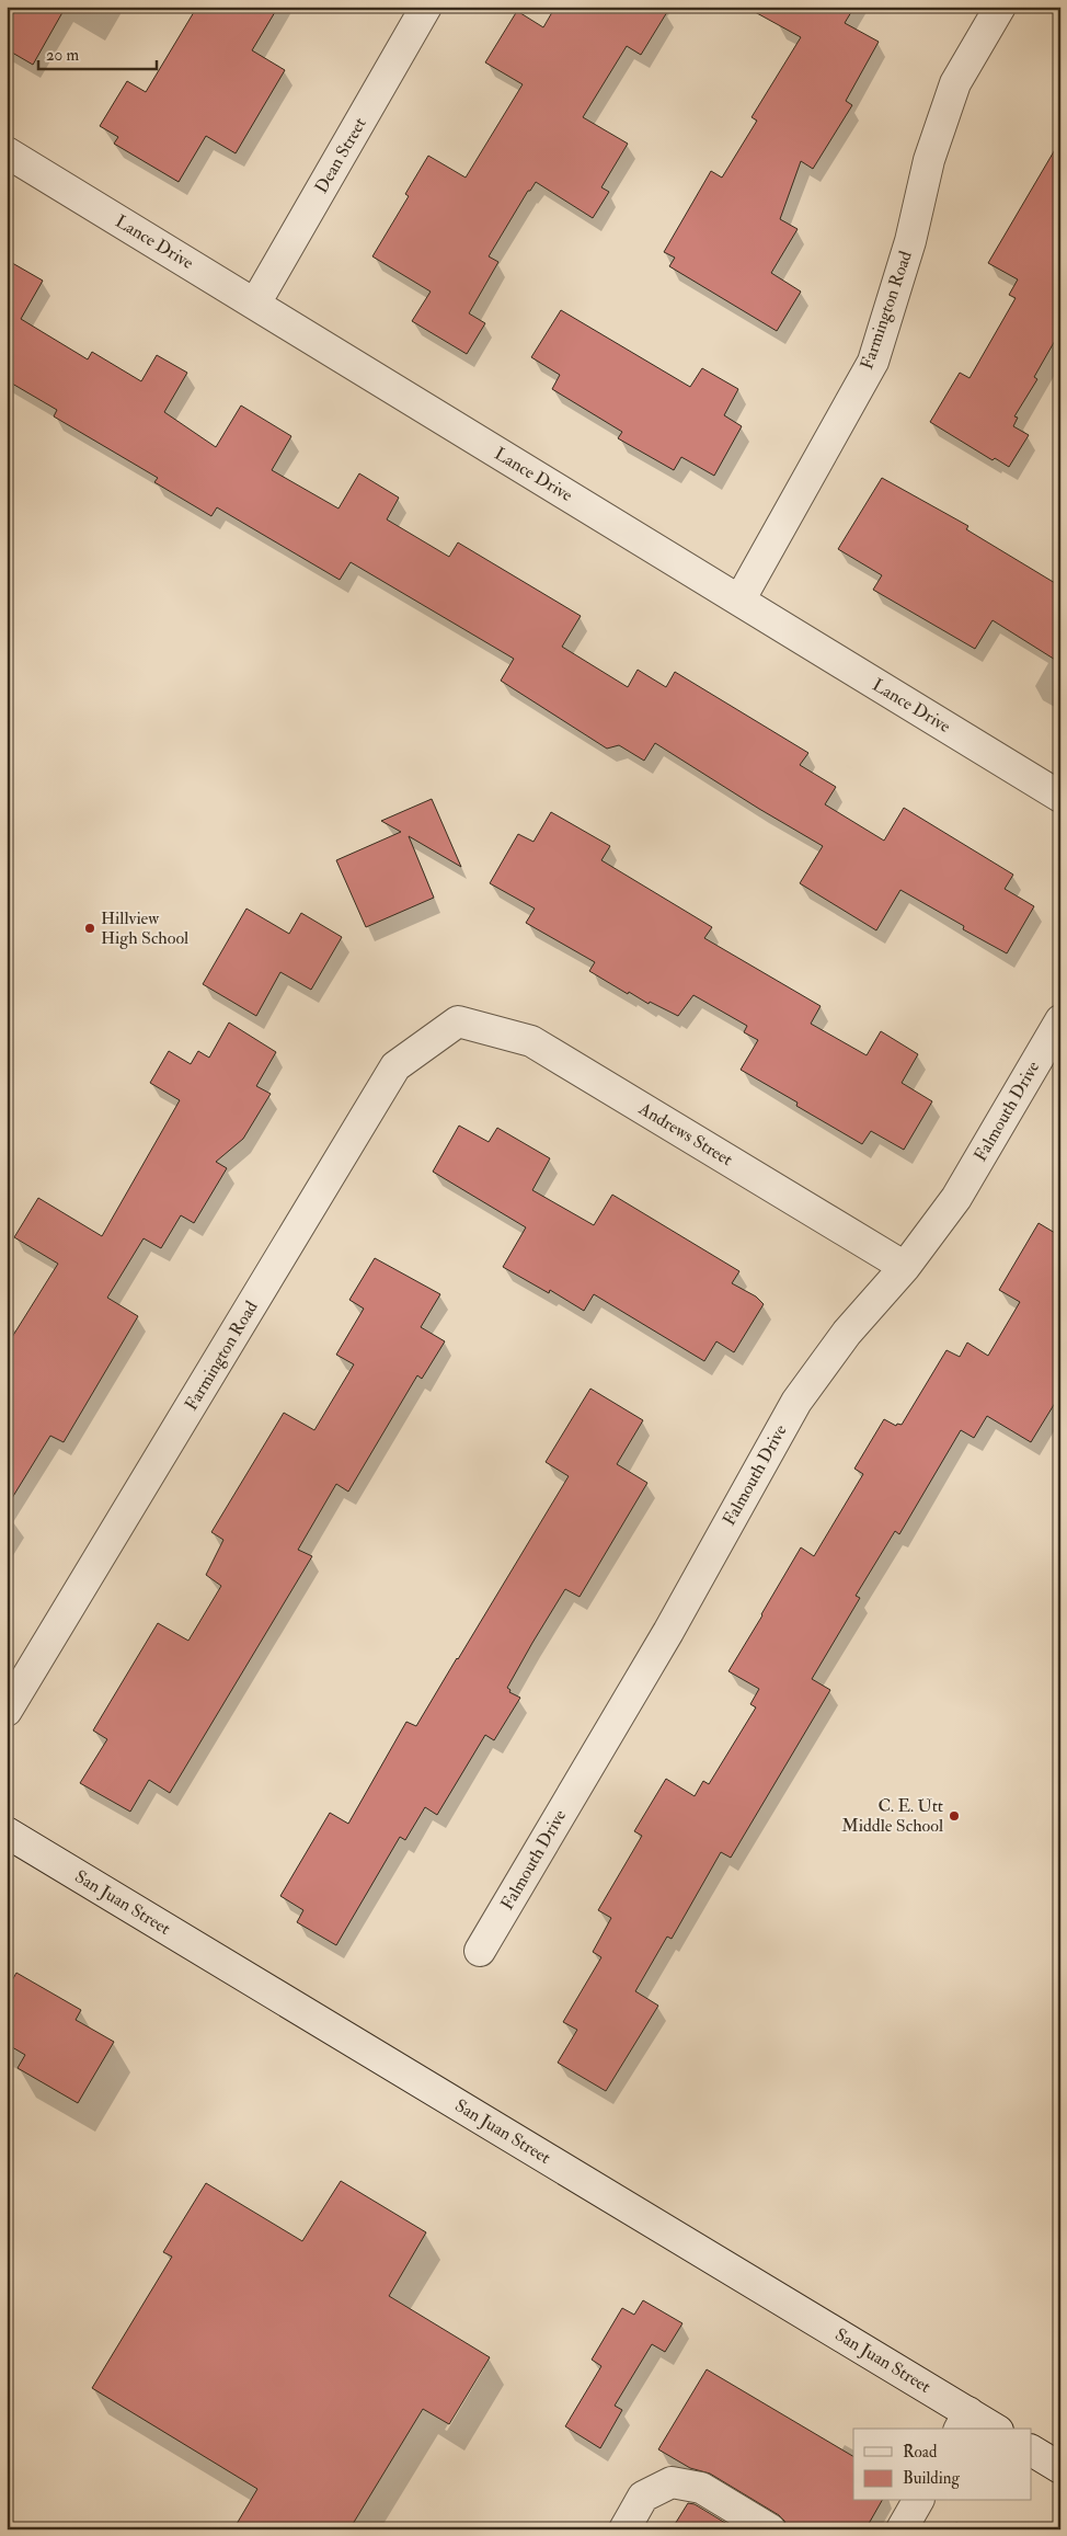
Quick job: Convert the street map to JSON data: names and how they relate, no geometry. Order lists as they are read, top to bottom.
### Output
{
  "streets": {
    "street": [
      "Dean Street",
      "Lance Drive",
      "Farmington Road",
      "Falmouth Drive",
      "Andrews Street",
      "San Juan Street"
    ]
  },
  "crossings": [
    ["Dean Street", "Lance Drive"],
    ["Lance Drive", "Farmington Road"],
    ["Farmington Road", "Andrews Street"],
    ["Falmouth Drive", "Andrews Street"]
  ],
  "places": ["Hillview High School", "C. E. Utt Middle School"],
  "legend": ["Road", "Building"],
  "scale_bar": "20 m"
}
